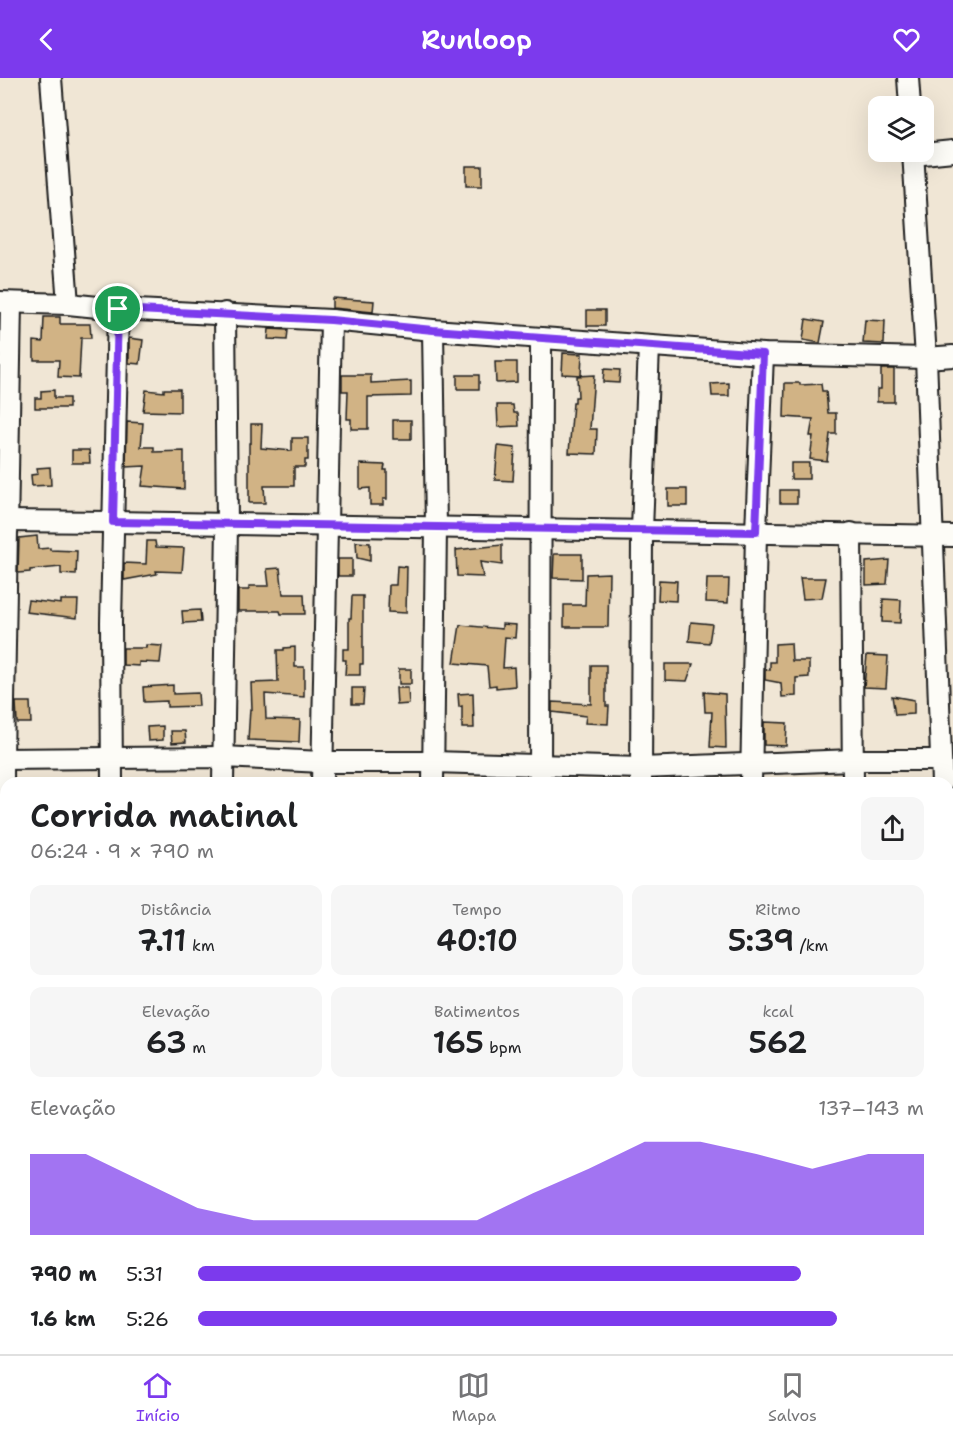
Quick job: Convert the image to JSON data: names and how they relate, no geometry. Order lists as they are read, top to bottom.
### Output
{
  "page": {
    "header": "Runloop",
    "heading": ["Corrida matinal", "06:24 · 9 × 790 m"],
    "stats": [
      ["Distância", "7.11 km"],
      ["Tempo", "40:10"],
      ["Ritmo", "5:39 /km"],
      ["Elevação", "63 m"],
      ["Batimentos", "165 bpm"],
      ["kcal", "562"]
    ],
    "chart": ["Elevação", "137–143 m"],
    "list": [
      {
        "name": "790 m",
        "note": "5:31"
      },
      {
        "name": "1.6 km",
        "note": "5:26"
      }
    ],
    "tabs": ["Início", "Mapa", "Salvos"]
  }
}
